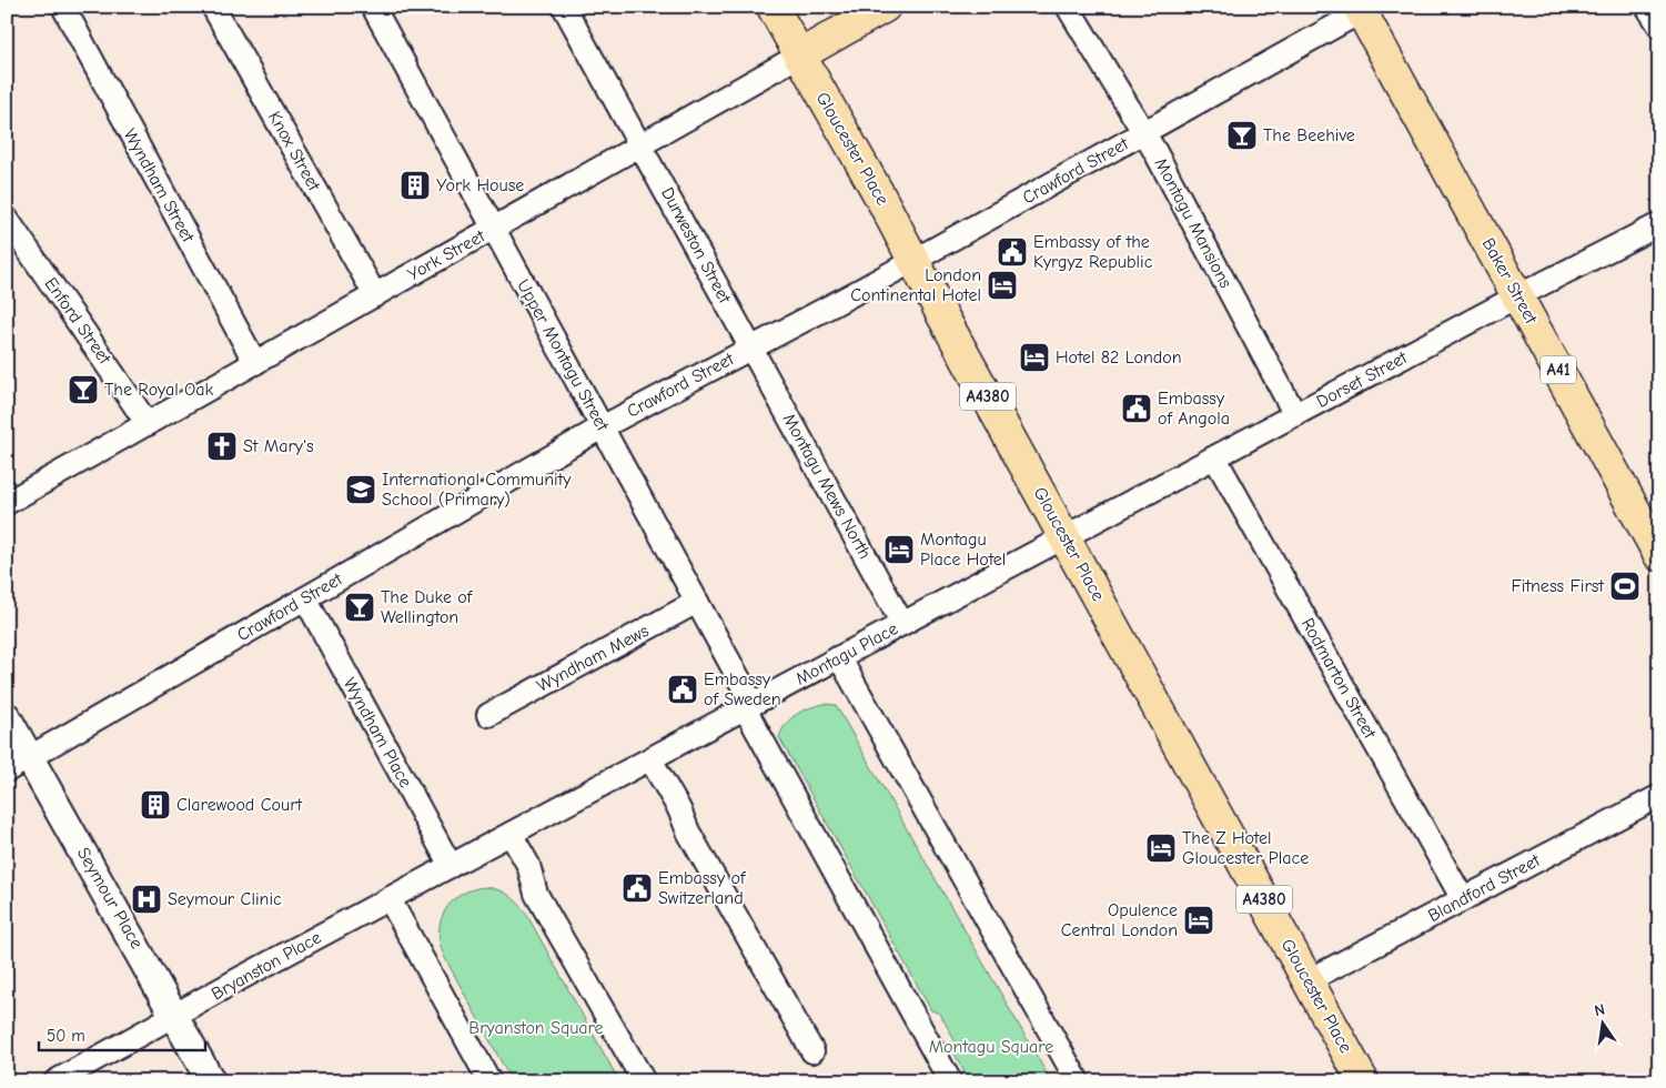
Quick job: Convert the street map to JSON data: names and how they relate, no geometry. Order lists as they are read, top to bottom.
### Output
{
  "streets": {
    "main road": [
      "Gloucester Place",
      "York Street",
      "Baker Street",
      "A41",
      "A4380"
    ],
    "street": [
      "Knox Street",
      "Crawford Street",
      "Wyndham Street",
      "Montagu Mansions",
      "Durweston Street",
      "Enford Street",
      "Upper Montagu Street",
      "Dorset Street",
      "Montagu Mews North",
      "Montagu Place",
      "Wyndham Mews",
      "Rodmarton Street",
      "Wyndham Place",
      "Blandford Street",
      "Seymour Place",
      "Bryanston Place"
    ]
  },
  "crossings": [
    ["Gloucester Place", "Crawford Street"],
    ["Gloucester Place", "York Street"],
    ["Gloucester Place", "Dorset Street"],
    ["Gloucester Place", "Montagu Place"],
    ["Gloucester Place", "Blandford Street"],
    ["Knox Street", "York Street"],
    ["Crawford Street", "Montagu Mansions"],
    ["Crawford Street", "Durweston Street"],
    ["Crawford Street", "Baker Street"],
    ["Crawford Street", "Upper Montagu Street"],
    ["Crawford Street", "Montagu Mews North"],
    ["Crawford Street", "Wyndham Place"],
    ["Crawford Street", "Seymour Place"],
    ["Wyndham Street", "York Street"],
    ["Montagu Mansions", "Dorset Street"],
    ["Durweston Street", "York Street"],
    ["Durweston Street", "Montagu Mews North"],
    ["York Street", "Enford Street"],
    ["York Street", "Upper Montagu Street"],
    ["Baker Street", "Dorset Street"],
    ["Upper Montagu Street", "Montagu Place"],
    ["Upper Montagu Street", "Wyndham Mews"],
    ["Dorset Street", "Montagu Place"],
    ["Dorset Street", "Rodmarton Street"],
    ["Montagu Mews North", "Montagu Place"],
    ["Rodmarton Street", "Blandford Street"],
    ["Seymour Place", "Bryanston Place"]
  ],
  "parks": ["Bryanston Square", "Montagu Square"],
  "places": {
    "bar": ["The Beehive", "The Royal Oak", "The Duke of Wellington"],
    "building": ["York House", "Clarewood Court"],
    "public building": [
      "Embassy of the Kyrgyz Republic",
      "Embassy of Angola",
      "Embassy of Sweden",
      "Embassy of Switzerland"
    ],
    "hotel": [
      "London Continental Hotel",
      "Hotel 82 London",
      "Montagu Place Hotel",
      "The Z Hotel Gloucester Place",
      "Opulence Central London"
    ],
    "church": ["St Mary's"],
    "school or university": ["International Community School (Primary)"],
    "sports": ["Fitness First"],
    "hospital": ["Seymour Clinic"]
  },
  "scale_bar": "50 m",
  "north": "top"
}
